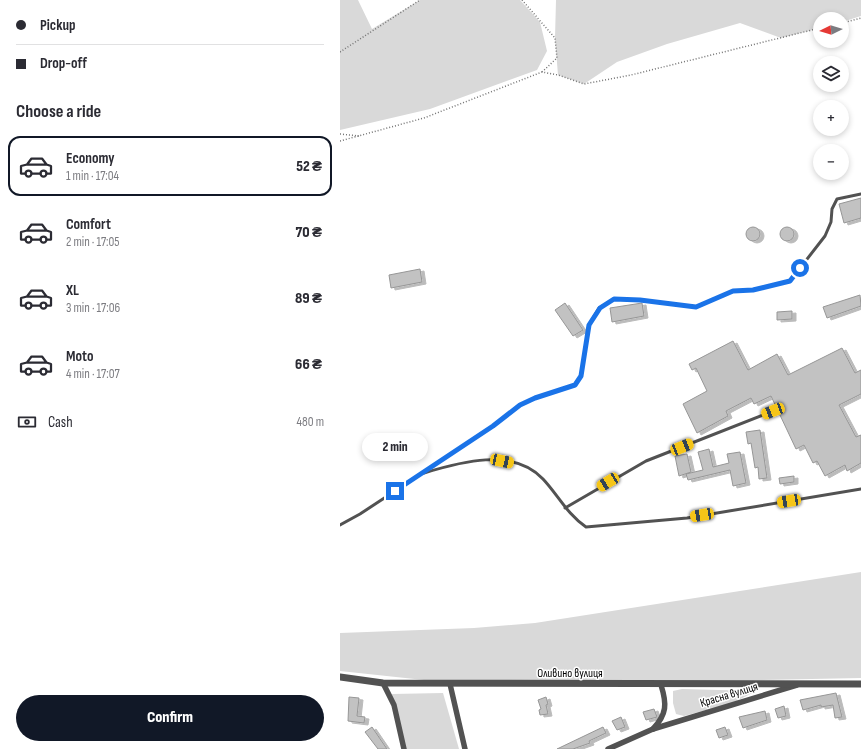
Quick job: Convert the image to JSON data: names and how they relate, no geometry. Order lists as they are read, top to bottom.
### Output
{
  "streets": {
    "street": ["Оливино вулиця", "Красна вулиця"]
  },
  "crossings": [
    ["Оливино вулиця", "Красна вулиця"]
  ],
  "north": "left",
  "page": {
    "banner": ["Pickup", "Drop-off"],
    "map_buttons": ["+", "−"],
    "heading": "Choose a ride",
    "list": [
      {
        "name": "Economy",
        "note": "1 min · 17:04",
        "value": "52 ₴"
      },
      {
        "name": "Comfort",
        "note": "2 min · 17:05",
        "value": "70 ₴"
      },
      {
        "name": "XL",
        "note": "3 min · 17:06",
        "value": "89 ₴"
      },
      {
        "name": "Moto",
        "note": "4 min · 17:07",
        "value": "66 ₴"
      }
    ],
    "pay": ["Cash", "480 m"],
    "bubble": "2 min",
    "buttons": "Confirm"
  }
}
